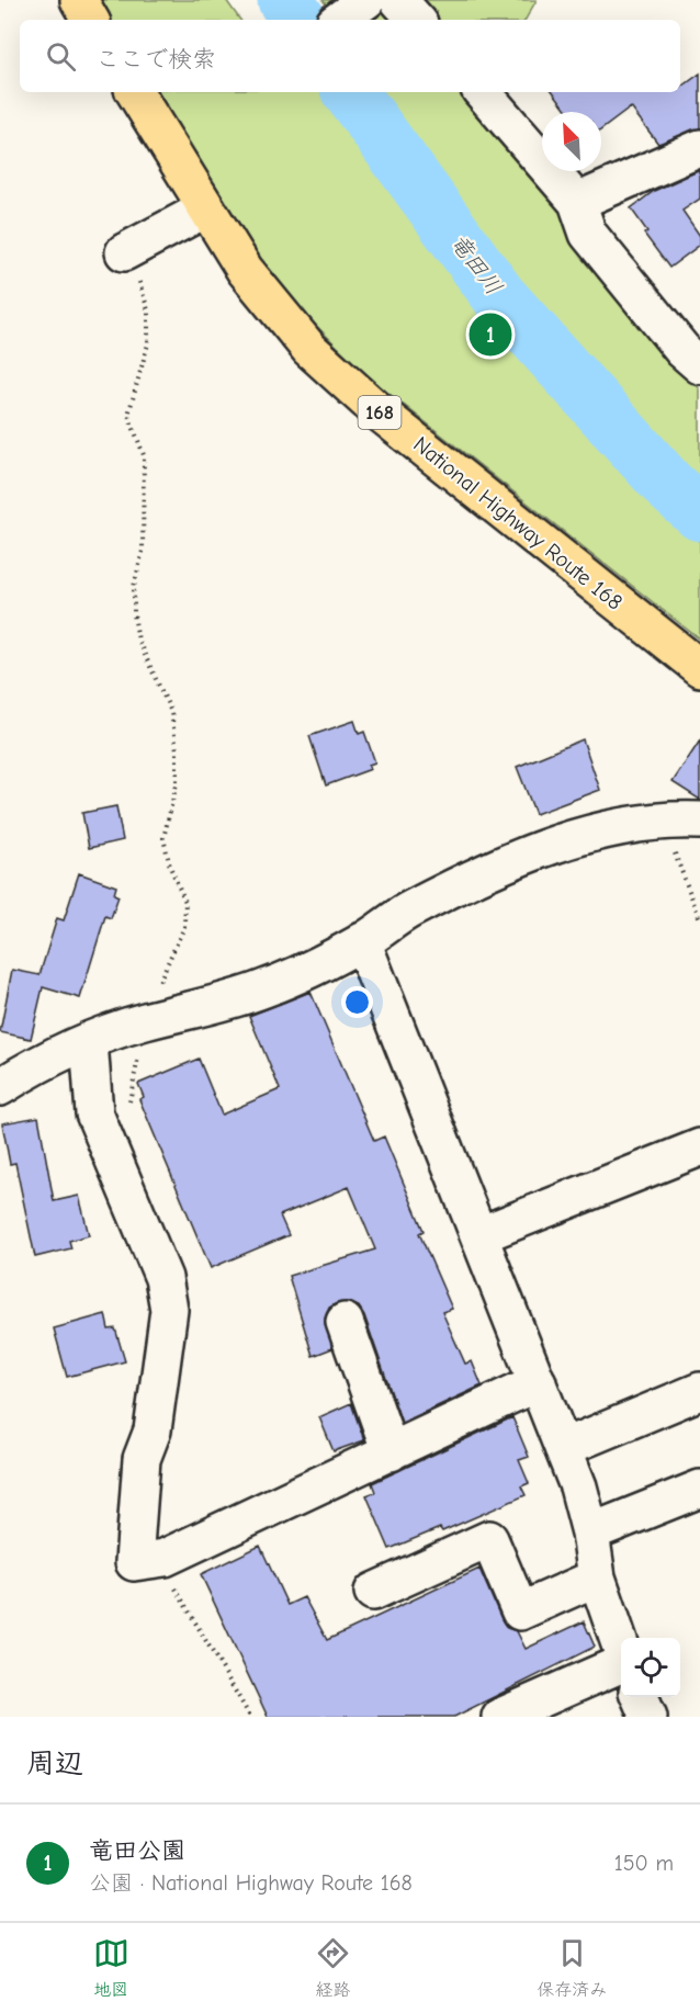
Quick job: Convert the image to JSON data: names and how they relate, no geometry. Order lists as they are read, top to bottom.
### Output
{
  "streets": {
    "highway": ["168", "National Highway Route 168"]
  },
  "water": ["竜田川"],
  "north": "top left",
  "page": {
    "search": "ここで検索",
    "pins": "1",
    "heading": "周辺",
    "list": [
      {
        "mark": "1",
        "name": "竜田公園",
        "note": "公園 · National Highway Route 168",
        "value": "150 m"
      }
    ],
    "nav": ["地図", "経路", "保存済み"]
  }
}
